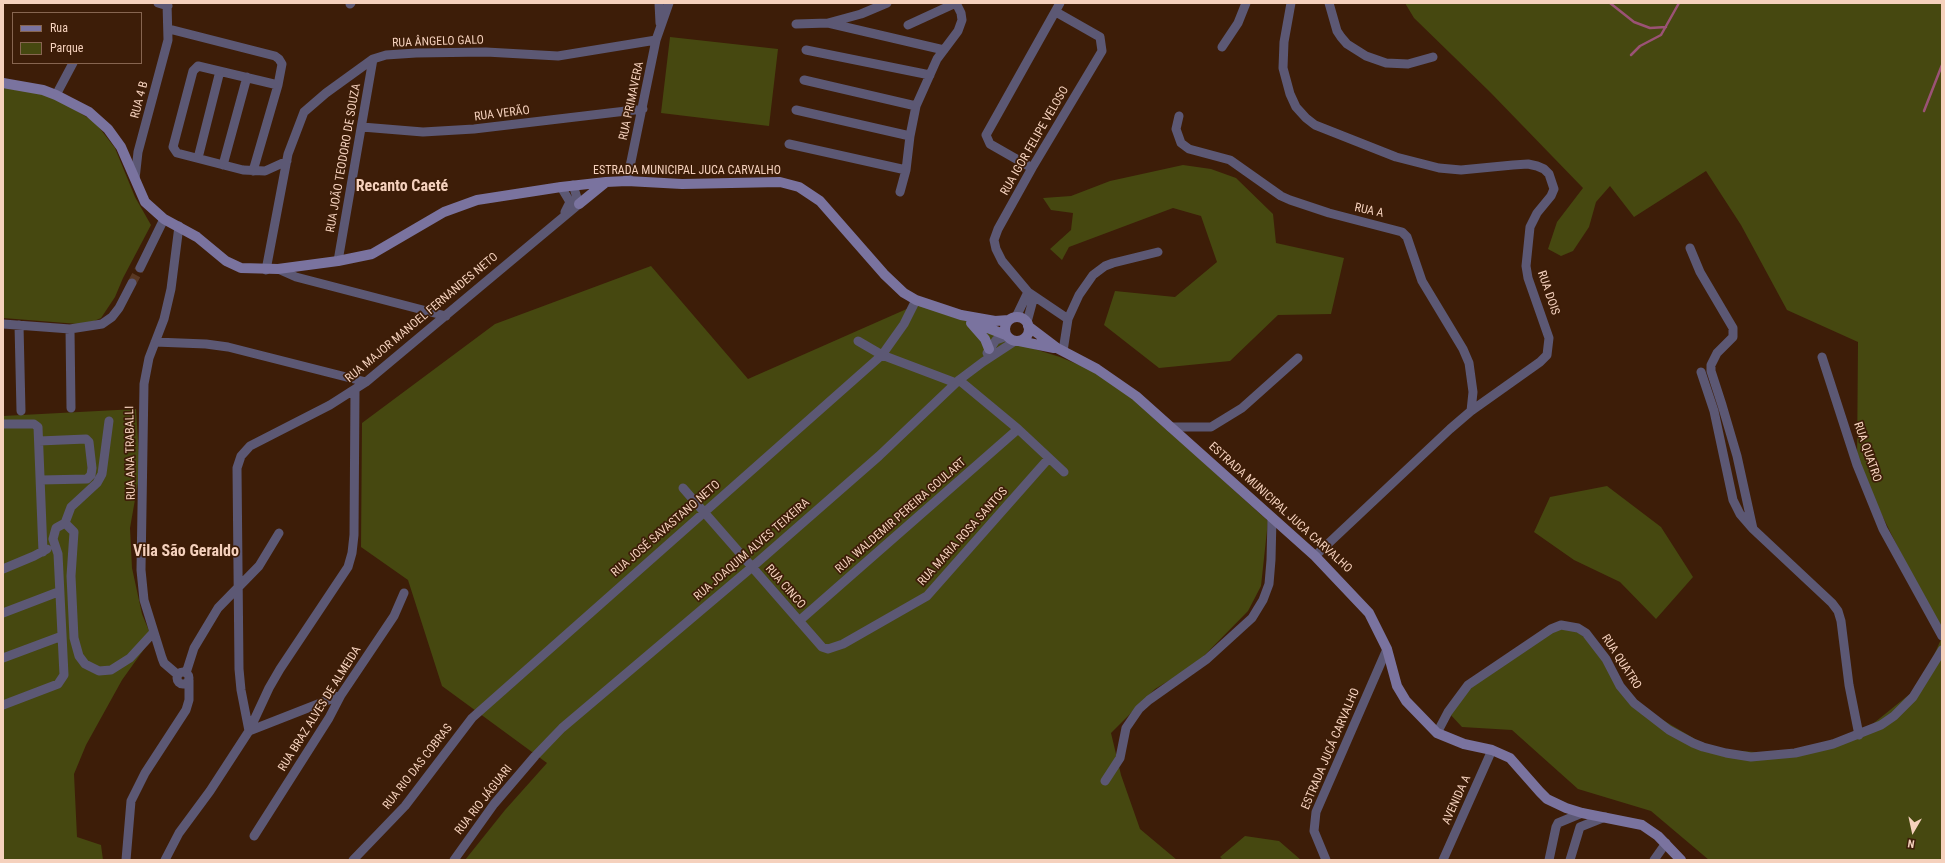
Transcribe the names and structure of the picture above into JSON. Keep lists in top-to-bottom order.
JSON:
{
  "streets": {
    "street": [
      "RUA ÂNGELO GALO",
      "RUA 4 B",
      "RUA PRIMAVERA",
      "RUA VERÃO",
      "RUA IGOR FELIPE VELOSO",
      "RUA JOÃO TEODORO DE SOUZA",
      "ESTRADA MUNICIPAL JUCA CARVALHO",
      "RUA A",
      "RUA DOIS",
      "RUA MAJOR MANOEL FERNANDES NETO",
      "RUA QUATRO",
      "RUA ANA TRABALLI",
      "RUA WALDEMIR PEREIRA GOULART",
      "RUA JOSÉ SAVASTANO NETO",
      "RUA MARIA ROSA SANTOS",
      "RUA JOAQUIM ALVES TEIXEIRA",
      "RUA CINCO",
      "RUA BRAZ ALVES DE ALMEIDA",
      "ESTRADA JUCÁ CARVALHO",
      "RUA RIO DAS COBRAS",
      "RUA RIO JÁGUARI",
      "AVENIDA A"
    ]
  },
  "crossings": [
    ["RUA ÂNGELO GALO", "RUA PRIMAVERA"],
    ["RUA ÂNGELO GALO", "RUA JOÃO TEODORO DE SOUZA"],
    ["RUA ÂNGELO GALO", "ESTRADA MUNICIPAL JUCA CARVALHO"],
    ["RUA 4 B", "ESTRADA MUNICIPAL JUCA CARVALHO"],
    ["RUA PRIMAVERA", "RUA VERÃO"],
    ["RUA PRIMAVERA", "ESTRADA MUNICIPAL JUCA CARVALHO"],
    ["RUA VERÃO", "RUA JOÃO TEODORO DE SOUZA"],
    ["RUA JOÃO TEODORO DE SOUZA", "ESTRADA MUNICIPAL JUCA CARVALHO"],
    ["ESTRADA MUNICIPAL JUCA CARVALHO", "RUA DOIS"],
    ["ESTRADA MUNICIPAL JUCA CARVALHO", "RUA MAJOR MANOEL FERNANDES NETO"],
    ["ESTRADA MUNICIPAL JUCA CARVALHO", "RUA QUATRO"],
    ["ESTRADA MUNICIPAL JUCA CARVALHO", "RUA ANA TRABALLI"],
    ["ESTRADA MUNICIPAL JUCA CARVALHO", "RUA JOSÉ SAVASTANO NETO"],
    ["ESTRADA MUNICIPAL JUCA CARVALHO", "ESTRADA JUCÁ CARVALHO"],
    ["ESTRADA MUNICIPAL JUCA CARVALHO", "AVENIDA A"],
    ["RUA A", "RUA DOIS"],
    ["RUA WALDEMIR PEREIRA GOULART", "RUA CINCO"],
    ["RUA JOSÉ SAVASTANO NETO", "RUA CINCO"],
    ["RUA JOSÉ SAVASTANO NETO", "RUA RIO DAS COBRAS"],
    ["RUA MARIA ROSA SANTOS", "RUA CINCO"],
    ["RUA JOAQUIM ALVES TEIXEIRA", "RUA CINCO"],
    ["RUA JOAQUIM ALVES TEIXEIRA", "RUA RIO JÁGUARI"]
  ],
  "districts": ["Recanto Caeté", "Vila São Geraldo"],
  "legend": ["Rua", "Parque"],
  "north": "bottom"
}
